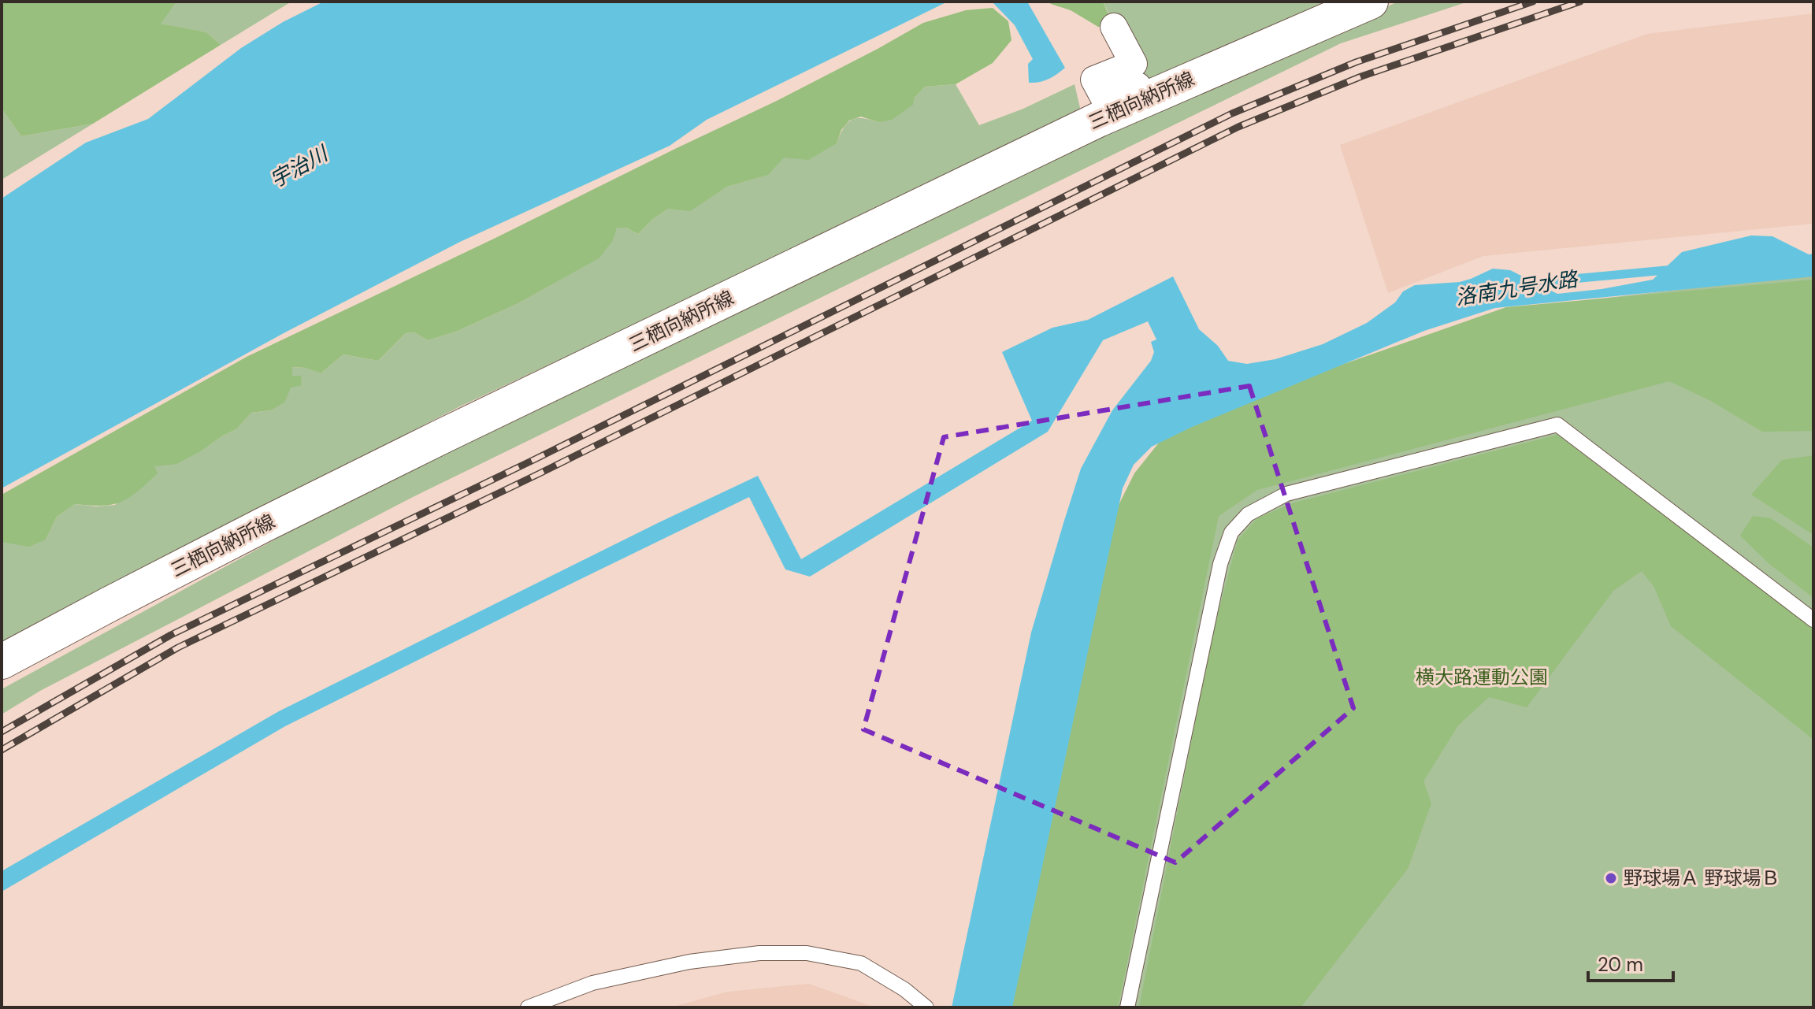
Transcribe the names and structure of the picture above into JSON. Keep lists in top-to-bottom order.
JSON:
{
  "streets": {
    "main road": ["三栖向納所線"]
  },
  "water": ["宇治川", "洛南九号水路"],
  "parks": ["横大路運動公園"],
  "places": ["野球場Ａ 野球場Ｂ"],
  "scale_bar": "20 m"
}
